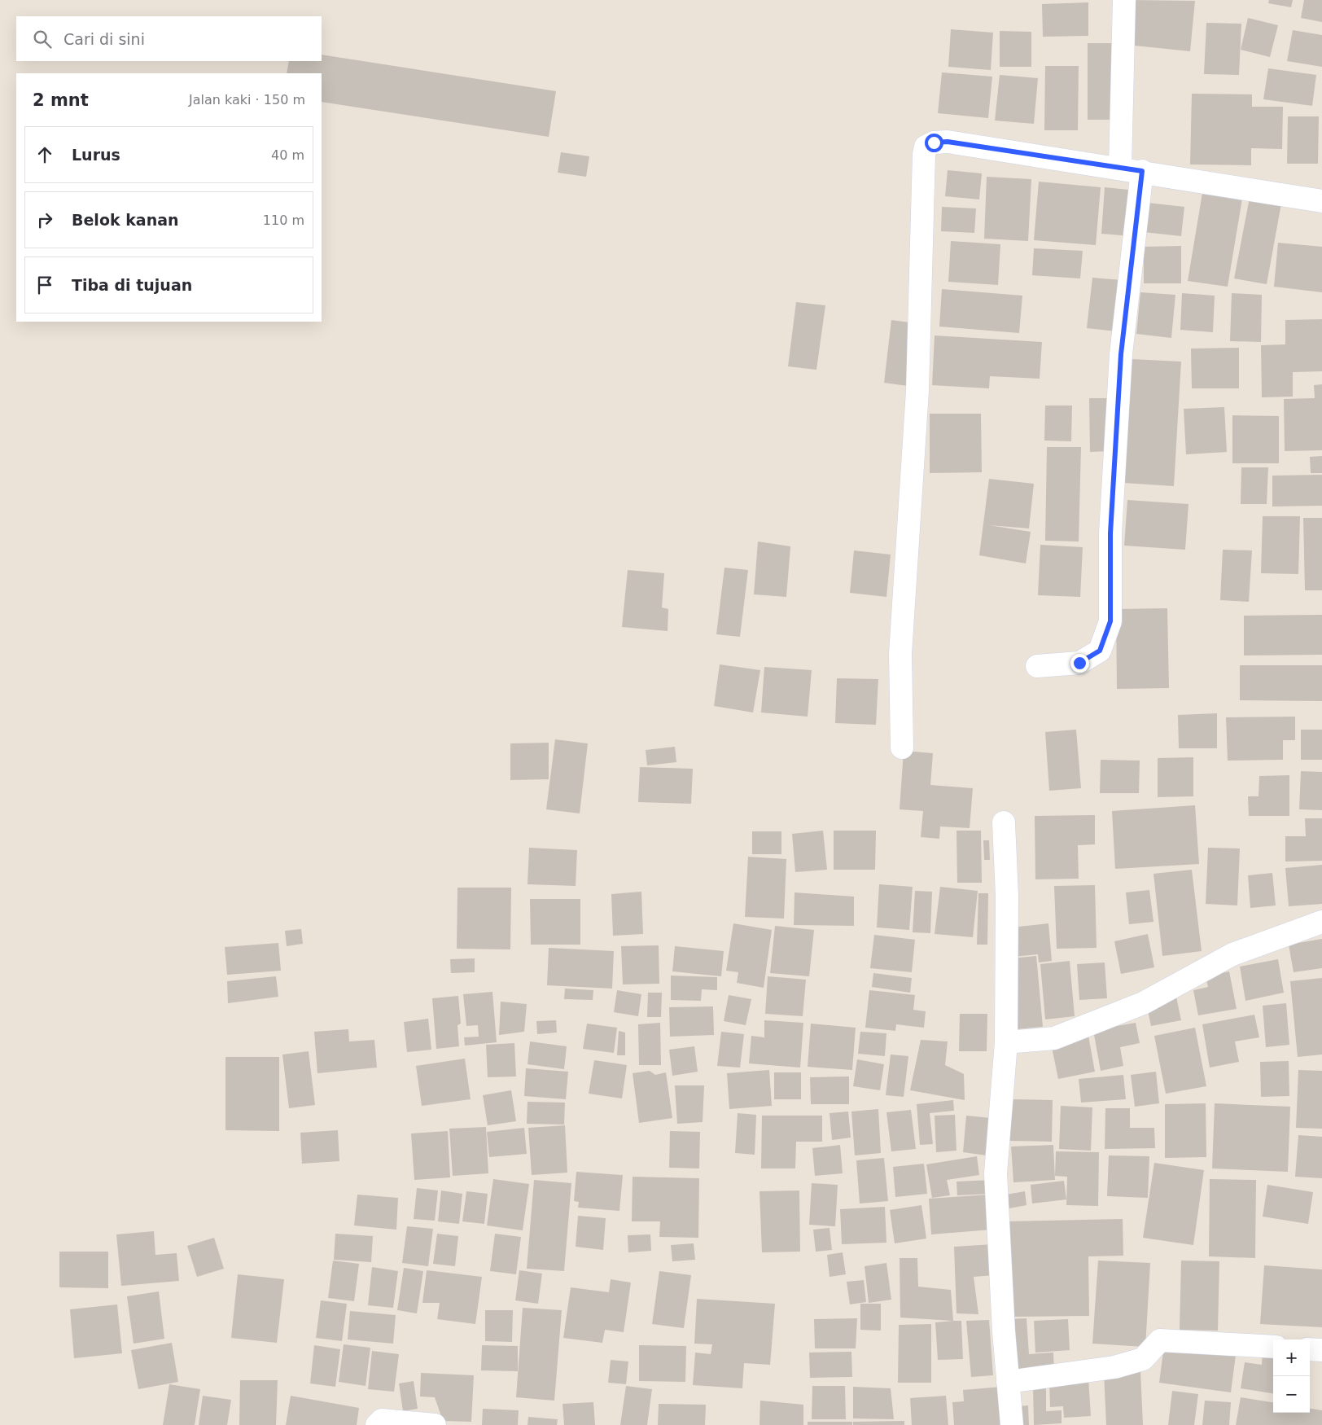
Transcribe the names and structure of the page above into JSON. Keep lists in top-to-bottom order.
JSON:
{
  "page": {
    "search": "Cari di sini",
    "heading": ["2 mnt", "Jalan kaki · 150 m"],
    "list": [
      ["Lurus", "40 m"],
      ["Belok kanan", "110 m"],
      "Tiba di tujuan"
    ],
    "map_buttons": ["+", "−"]
  }
}
